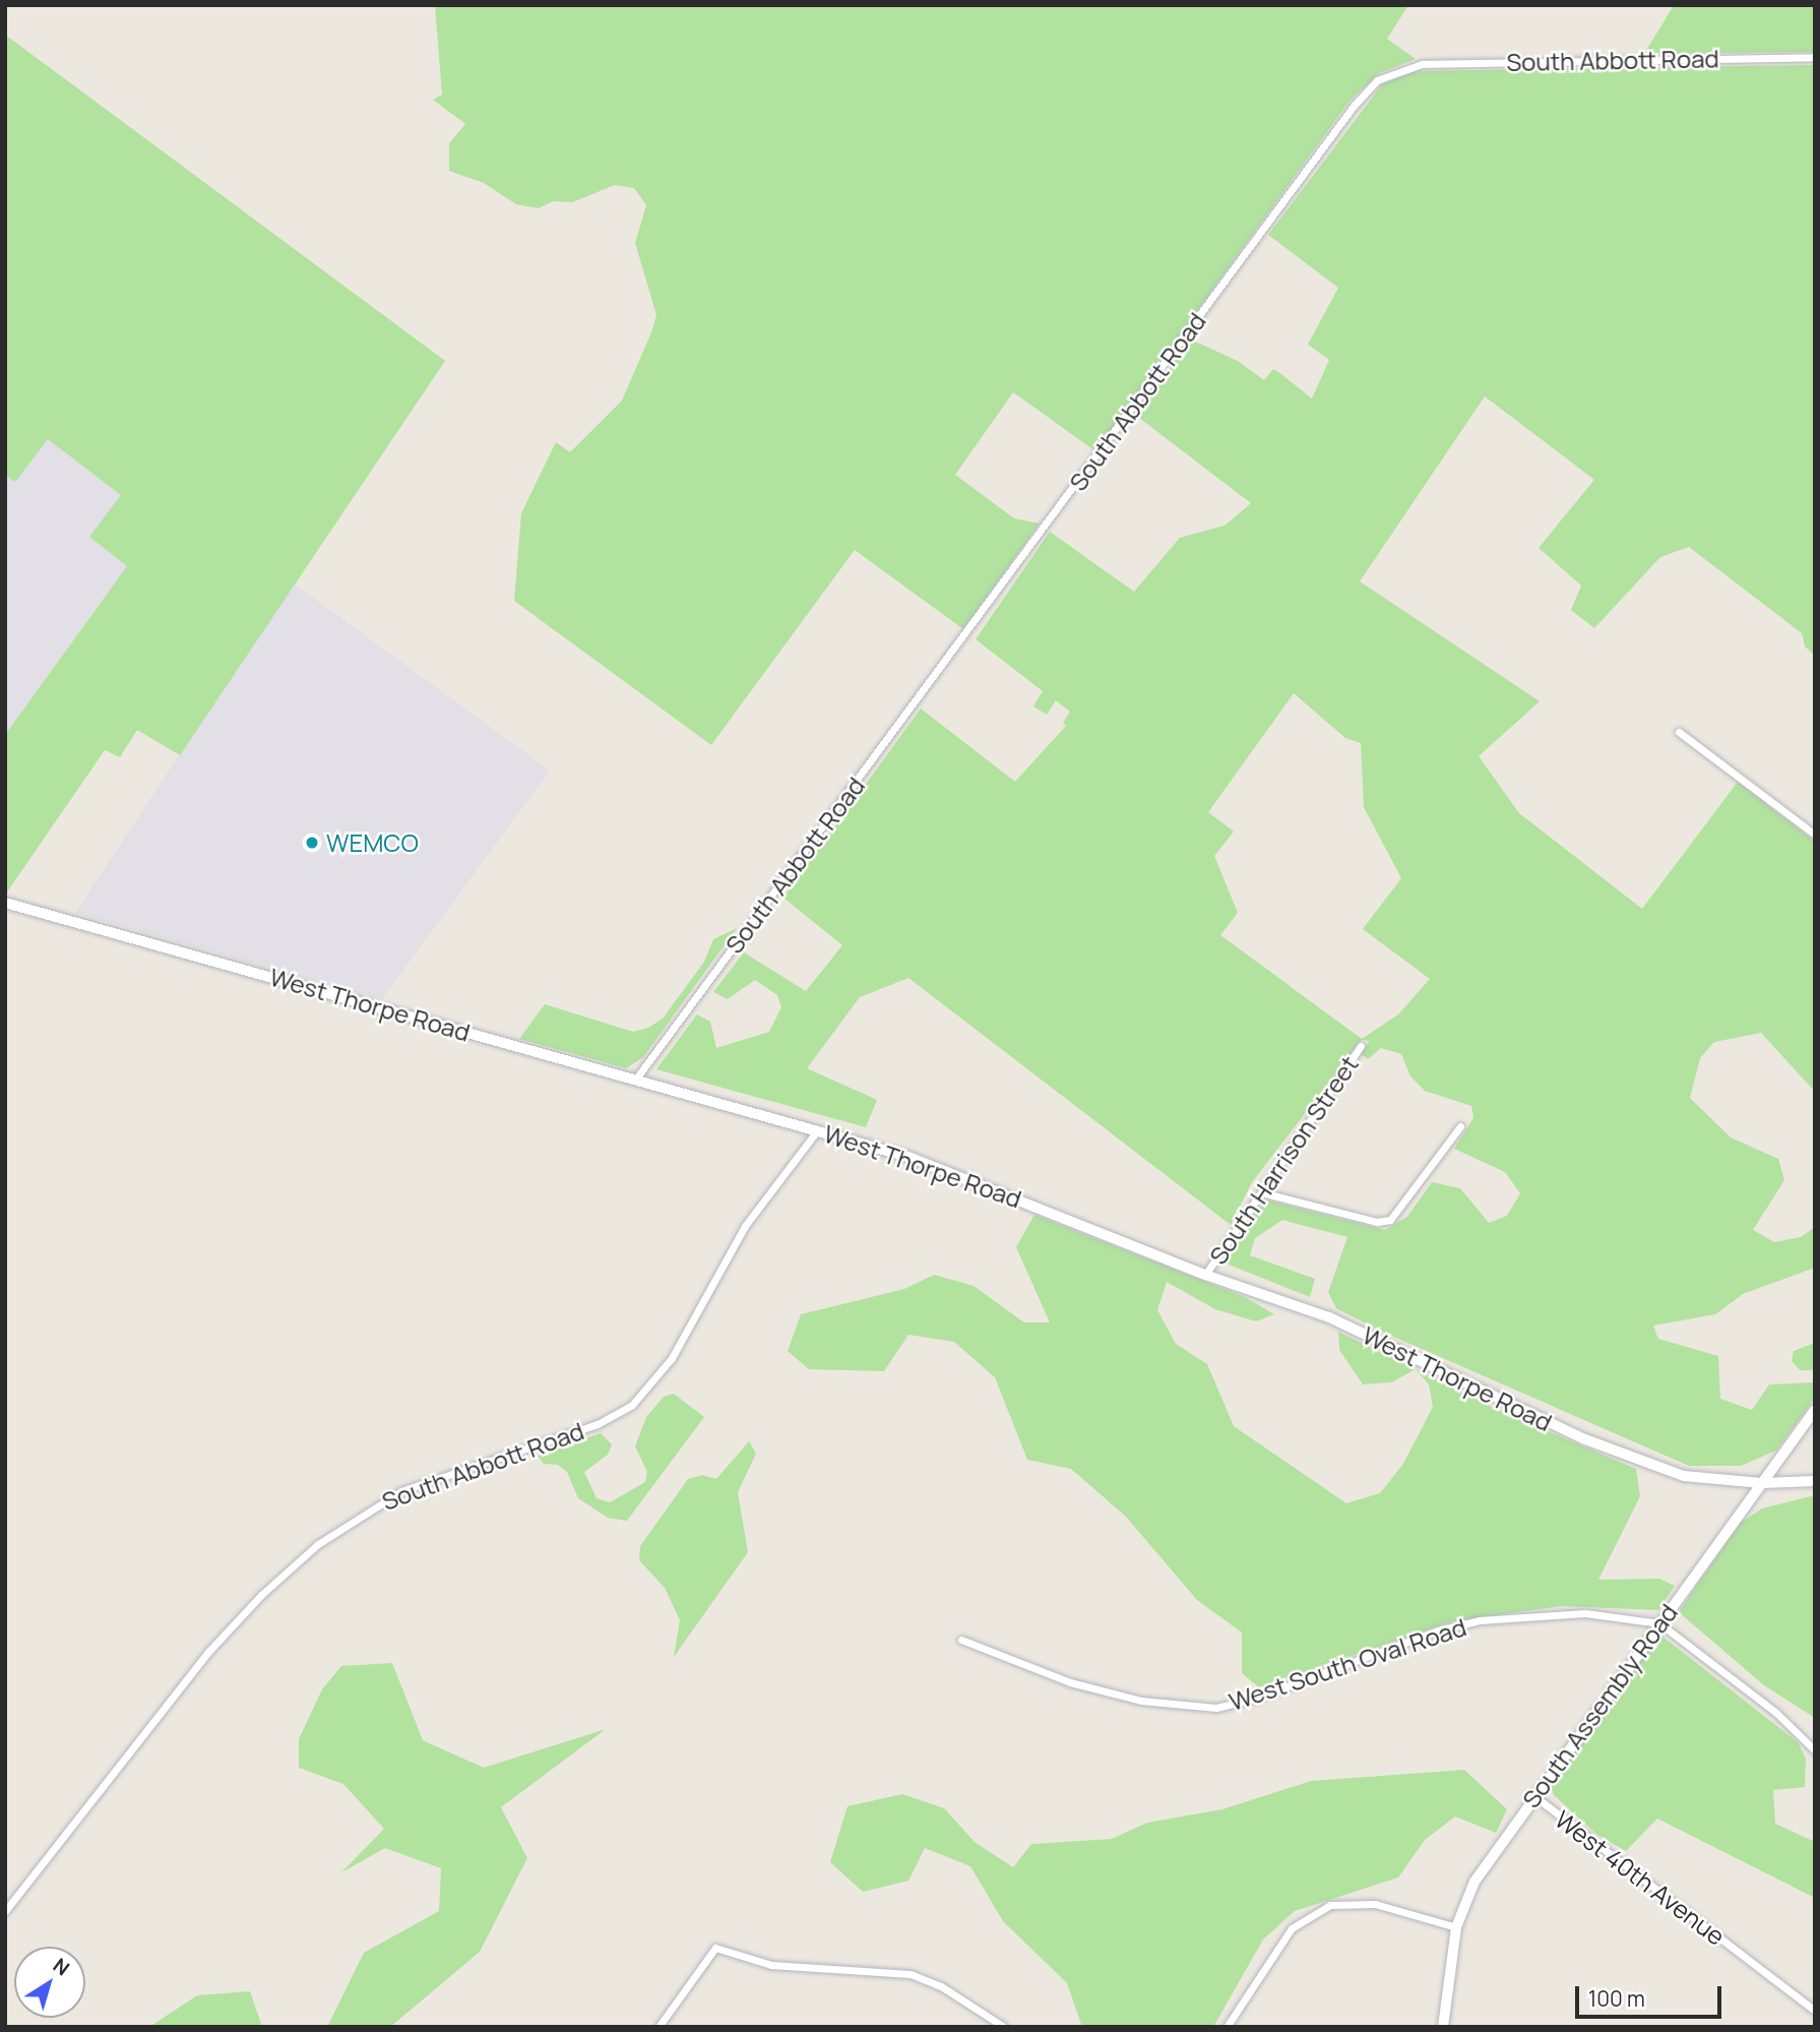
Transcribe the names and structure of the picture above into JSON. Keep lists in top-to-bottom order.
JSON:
{
  "streets": {
    "street": [
      "South Abbott Road",
      "West Thorpe Road",
      "South Harrison Street",
      "West South Oval Road",
      "South Assembly Road",
      "West 40th Avenue"
    ]
  },
  "crossings": [
    ["South Abbott Road", "West Thorpe Road"],
    ["West Thorpe Road", "South Harrison Street"],
    ["West Thorpe Road", "South Assembly Road"],
    ["West South Oval Road", "South Assembly Road"],
    ["South Assembly Road", "West 40th Avenue"]
  ],
  "places": ["WEMCO"],
  "scale_bar": "100 m",
  "north": "top right"
}
